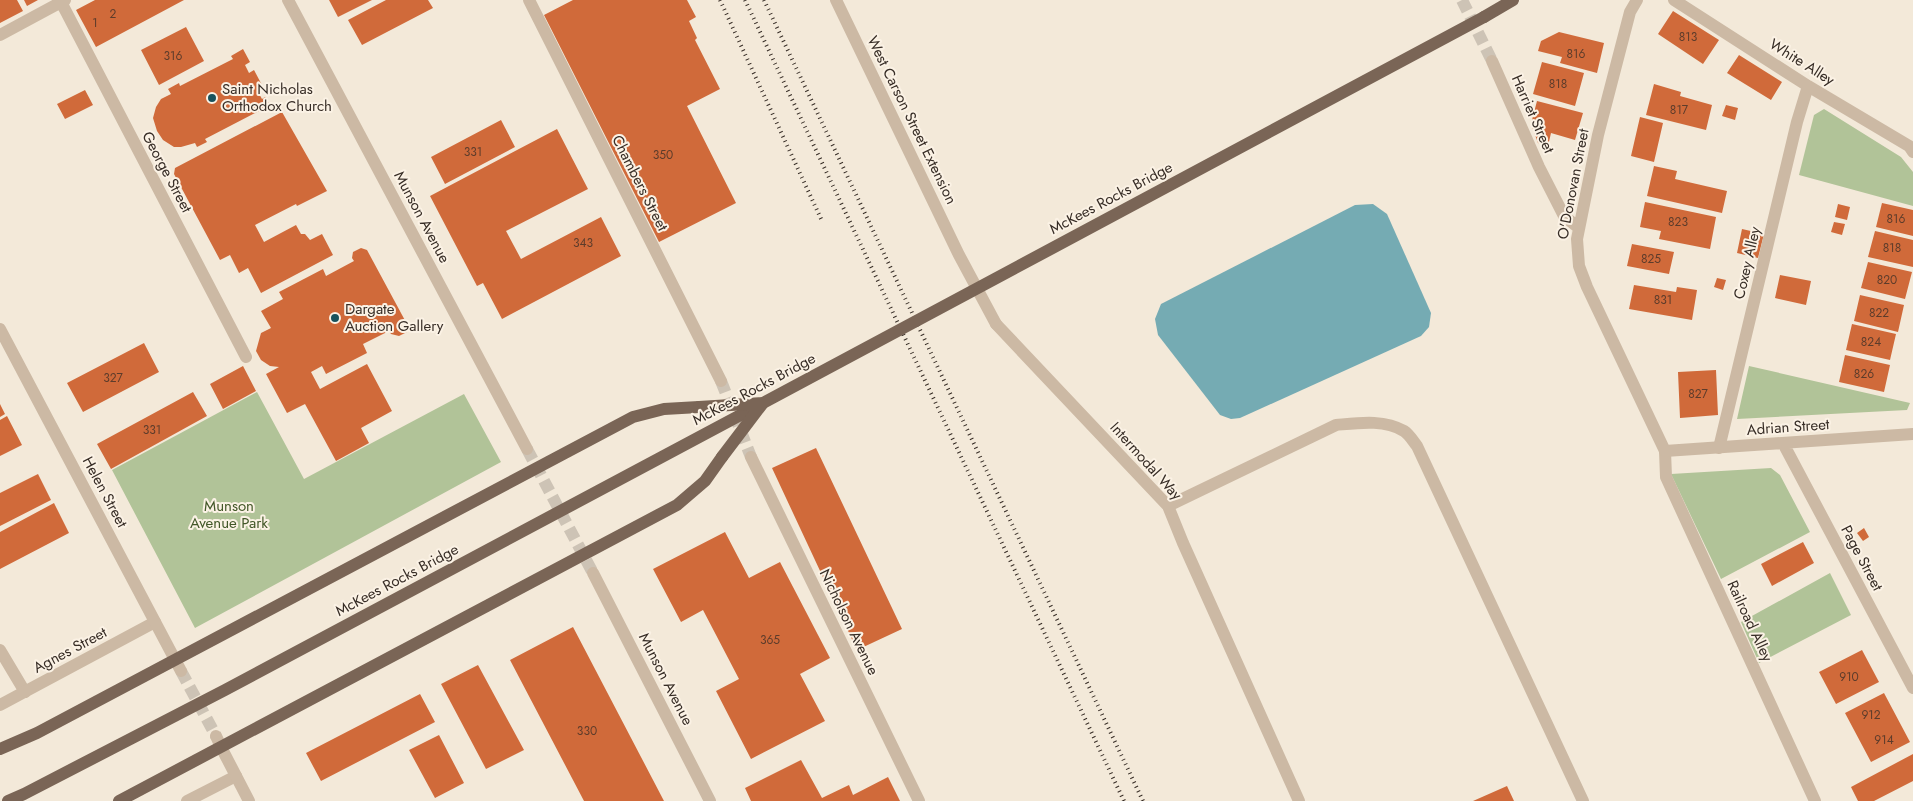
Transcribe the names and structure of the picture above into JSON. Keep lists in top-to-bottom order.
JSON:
{
  "streets": {
    "main road": ["McKees Rocks Bridge"],
    "street": [
      "White Alley",
      "Harriet Street",
      "West Carson Street Extension",
      "George Street",
      "Chambers Street",
      "O'Donovan Street",
      "Munson Avenue",
      "Coxey Alley",
      "Adrian Street",
      "Intermodal Way",
      "Helen Street",
      "Page Street",
      "Railroad Alley",
      "Nicholson Avenue",
      "Agnes Street"
    ]
  },
  "crossings": [
    ["White Alley", "Coxey Alley"],
    ["Harriet Street", "O'Donovan Street"],
    ["West Carson Street Extension", "Intermodal Way"],
    ["O'Donovan Street", "Adrian Street"],
    ["O'Donovan Street", "Railroad Alley"],
    ["Coxey Alley", "Adrian Street"],
    ["Adrian Street", "Page Street"],
    ["Adrian Street", "Railroad Alley"],
    ["Helen Street", "Agnes Street"]
  ],
  "parks": ["Munson Avenue Park"],
  "places": ["Saint Nicholas Orthodox Church", "Dargate Auction Gallery"],
  "house_numbers": [
    "2",
    "1",
    "813",
    "816",
    "316",
    "818",
    "817",
    "331",
    "350",
    "816",
    "823",
    "343",
    "818",
    "825",
    "820",
    "831",
    "822",
    "824",
    "826",
    "327",
    "827",
    "331",
    "365",
    "910",
    "912",
    "330",
    "914"
  ]
}
